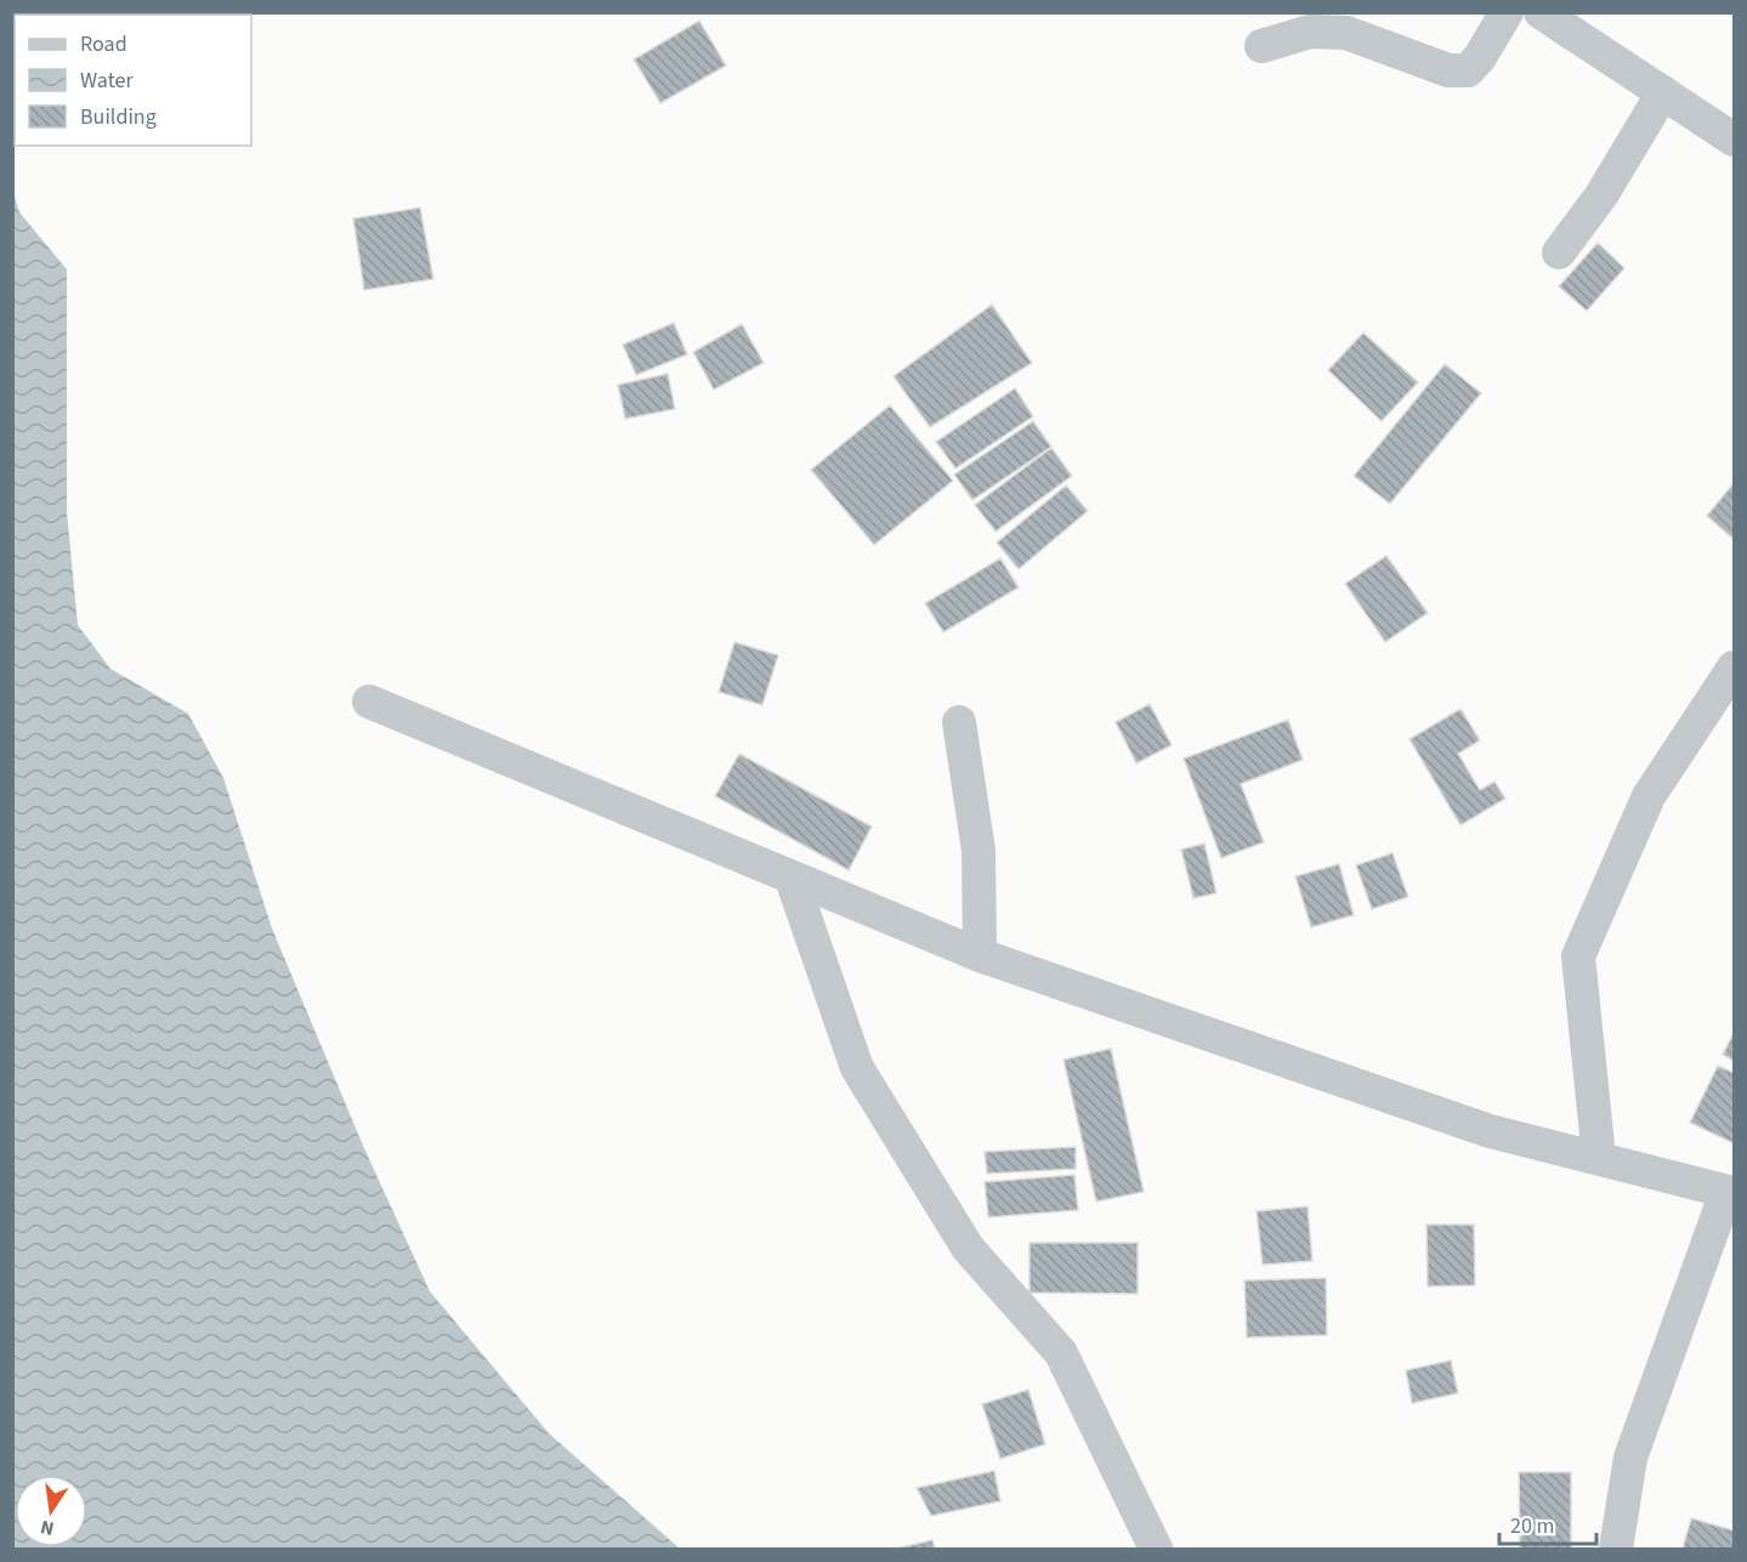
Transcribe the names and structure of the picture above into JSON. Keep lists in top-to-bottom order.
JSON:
{
  "legend": ["Road", "Water", "Building"],
  "scale_bar": "20 m",
  "north": "bottom"
}
